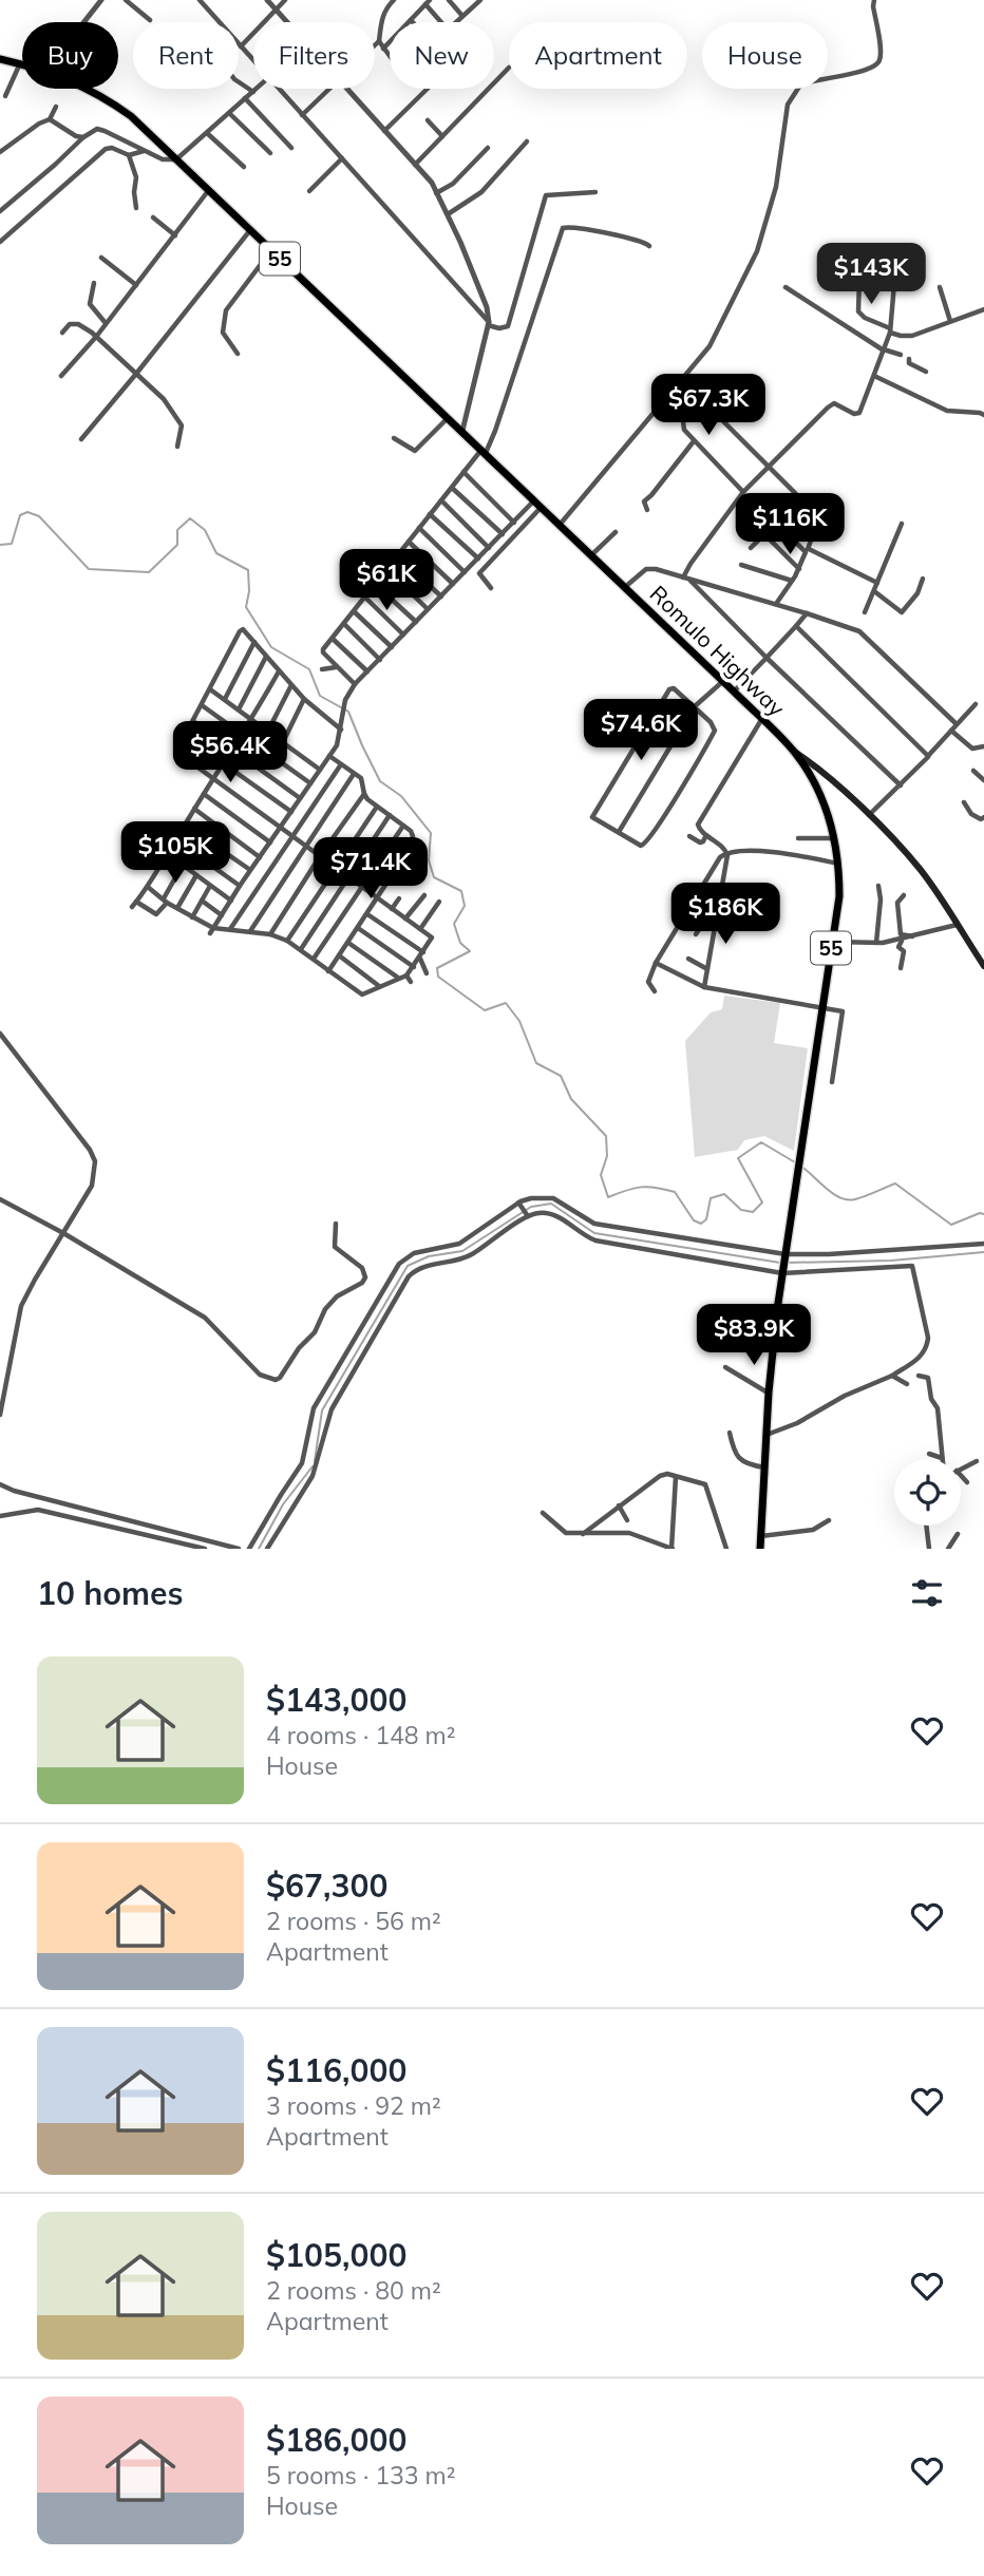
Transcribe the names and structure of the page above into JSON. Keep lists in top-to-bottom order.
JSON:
{
  "streets": {
    "highway": ["55", "Romulo Highway"]
  },
  "page": {
    "chip": [
      "Buy",
      "Rent",
      "Filters",
      "New",
      "Apartment",
      "House"
    ],
    "price": [
      "$143K",
      "$67.3K",
      "$116K",
      "$61K",
      "$74.6K",
      "$56.4K",
      "$105K",
      "$71.4K",
      "$186K",
      "$83.9K"
    ],
    "heading": "10 homes",
    "list": [
      {
        "name": "$143,000",
        "note": "4 rooms · 148 m² · House"
      },
      {
        "name": "$67,300",
        "note": "2 rooms · 56 m² · Apartment"
      },
      {
        "name": "$116,000",
        "note": "3 rooms · 92 m² · Apartment"
      },
      {
        "name": "$105,000",
        "note": "2 rooms · 80 m² · Apartment"
      },
      {
        "name": "$186,000",
        "note": "5 rooms · 133 m² · House"
      }
    ]
  }
}
